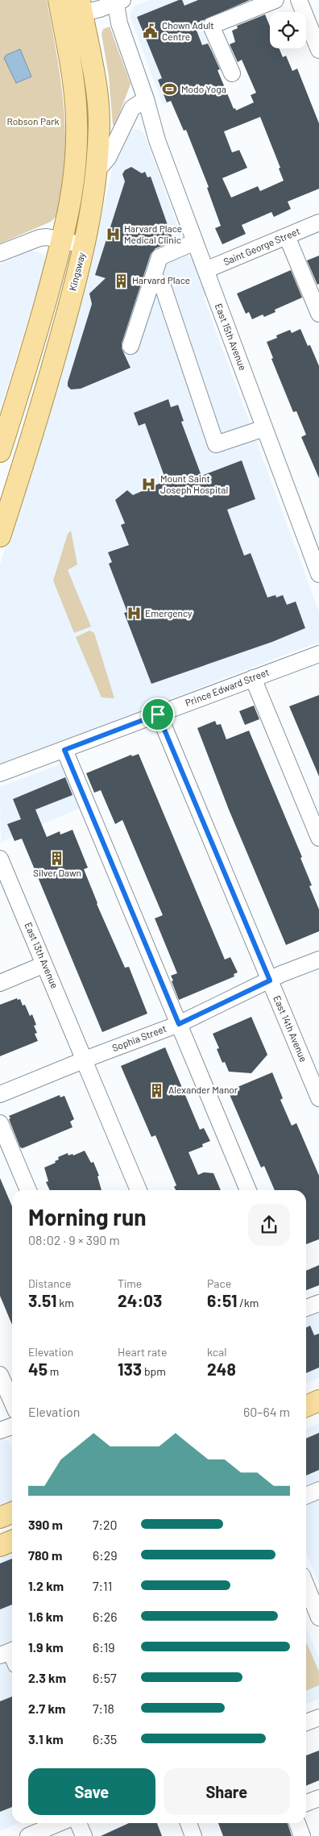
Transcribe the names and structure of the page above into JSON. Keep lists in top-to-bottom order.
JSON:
{
  "streets": {
    "main road": ["Kingsway"],
    "street": [
      "Saint George Street",
      "East 15th Avenue",
      "Prince Edward Street",
      "East 13th Avenue",
      "East 14th Avenue",
      "Sophia Street"
    ]
  },
  "crossings": [
    ["Saint George Street", "East 15th Avenue"],
    ["Prince Edward Street", "East 14th Avenue"],
    ["East 13th Avenue", "Sophia Street"],
    ["East 14th Avenue", "Sophia Street"]
  ],
  "parks": ["Robson Park"],
  "places": {
    "public building": ["Chown Adult Centre"],
    "sports": ["Modo Yoga"],
    "hospital": ["Harvard Place Medical Clinic", "Mount Saint Joseph Hospital", "Emergency"],
    "building": ["Harvard Place", "Silver Dawn", "Alexander Manor"]
  },
  "page": {
    "heading": ["Morning run", "08:02 · 9 × 390 m"],
    "stats": [
      ["Distance", "3.51 km"],
      ["Time", "24:03"],
      ["Pace", "6:51 /km"],
      ["Elevation", "45 m"],
      ["Heart rate", "133 bpm"],
      ["kcal", "248"]
    ],
    "chart": ["Elevation", "60–64 m"],
    "list": [
      {
        "name": "390 m",
        "note": "7:20"
      },
      {
        "name": "780 m",
        "note": "6:29"
      },
      {
        "name": "1.2 km",
        "note": "7:11"
      },
      {
        "name": "1.6 km",
        "note": "6:26"
      },
      {
        "name": "1.9 km",
        "note": "6:19"
      },
      {
        "name": "2.3 km",
        "note": "6:57"
      },
      {
        "name": "2.7 km",
        "note": "7:18"
      },
      {
        "name": "3.1 km",
        "note": "6:35"
      }
    ],
    "buttons": ["Save", "Share"]
  }
}
